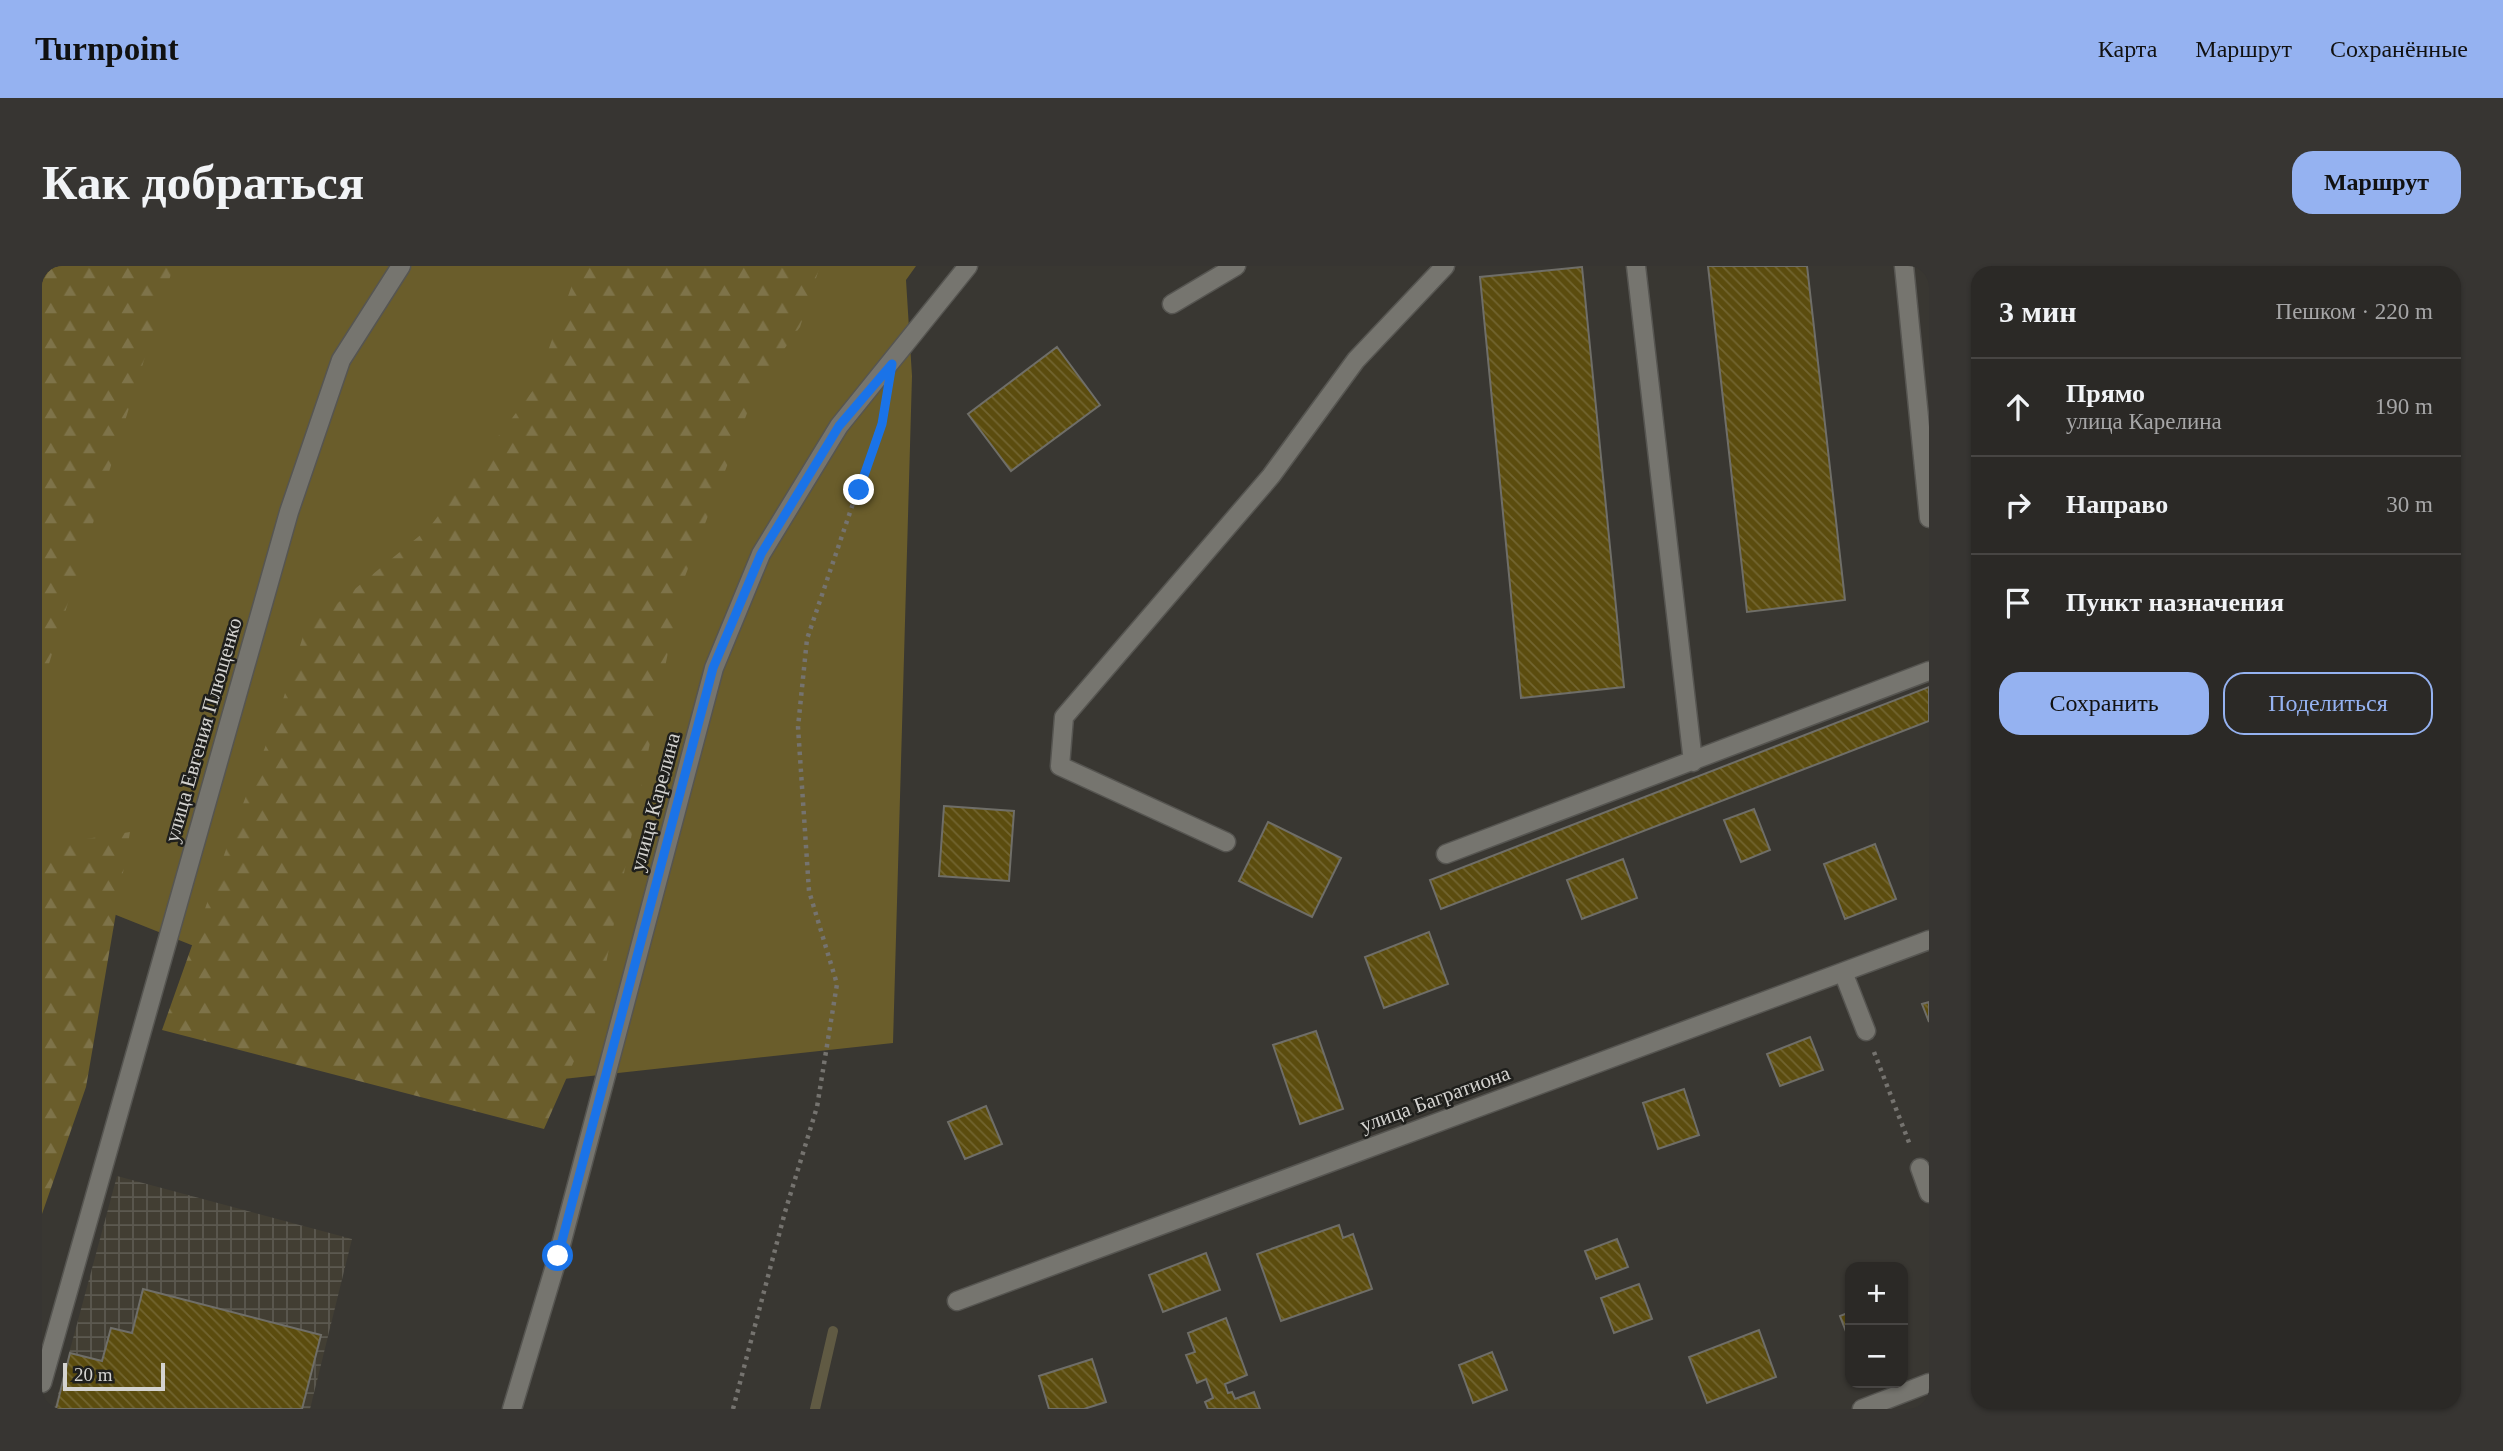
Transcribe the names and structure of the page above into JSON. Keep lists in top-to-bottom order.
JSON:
{
  "streets": {
    "street": ["улица Евгения Плющенко", "улица Карелина", "улица Багратиона"]
  },
  "scale_bar": "20 m",
  "page": {
    "header": "Turnpoint",
    "nav": ["Карта", "Маршрут", "Сохранённые"],
    "buttons": [
      "Маршрут",
      ["Сохранить", "Поделиться"]
    ],
    "title": "Как добраться",
    "heading": ["3 мин", "Пешком · 220 m"],
    "list": [
      ["Прямо", "улица Карелина", "190 m"],
      ["Направо", "30 m"],
      "Пункт назначения"
    ],
    "map_buttons": ["+", "−"],
    "scale": "20 m"
  }
}
